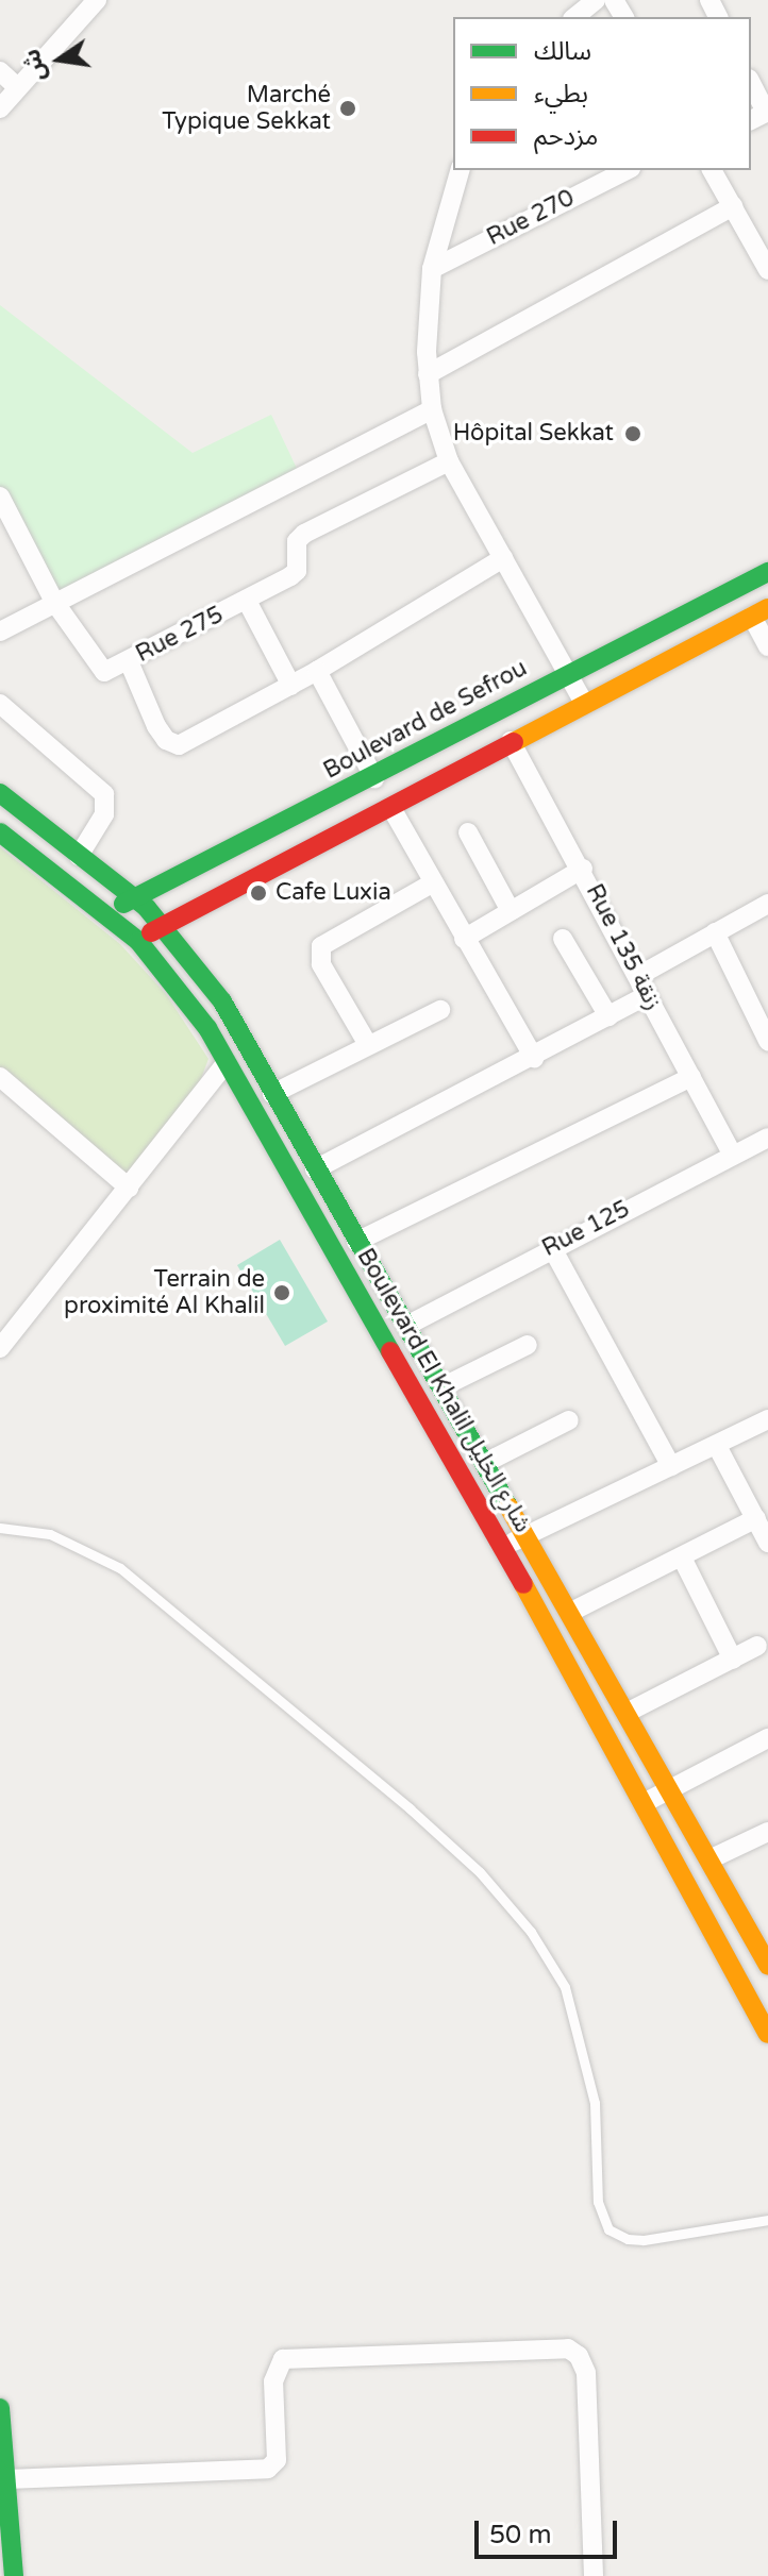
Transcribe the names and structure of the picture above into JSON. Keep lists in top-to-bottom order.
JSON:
{
  "streets": {
    "street": [
      "Rue 270",
      "Rue 275",
      "Boulevard de Sefrou",
      "Rue 135 زنقة",
      "Rue 125",
      "Boulevard El Khalil شارع الخليل"
    ]
  },
  "crossings": [
    ["Boulevard de Sefrou", "Boulevard El Khalil شارع الخليل"],
    ["Rue 135 زنقة", "Rue 125"],
    ["Rue 125", "Boulevard El Khalil شارع الخليل"]
  ],
  "places": [
    "Marché Typique Sekkat",
    "Hôpital Sekkat",
    "Cafe Luxia",
    "Terrain de proximité Al Khalil"
  ],
  "legend": ["سالك", "بطيء", "مزدحم"],
  "scale_bar": "50 m",
  "north": "left"
}
